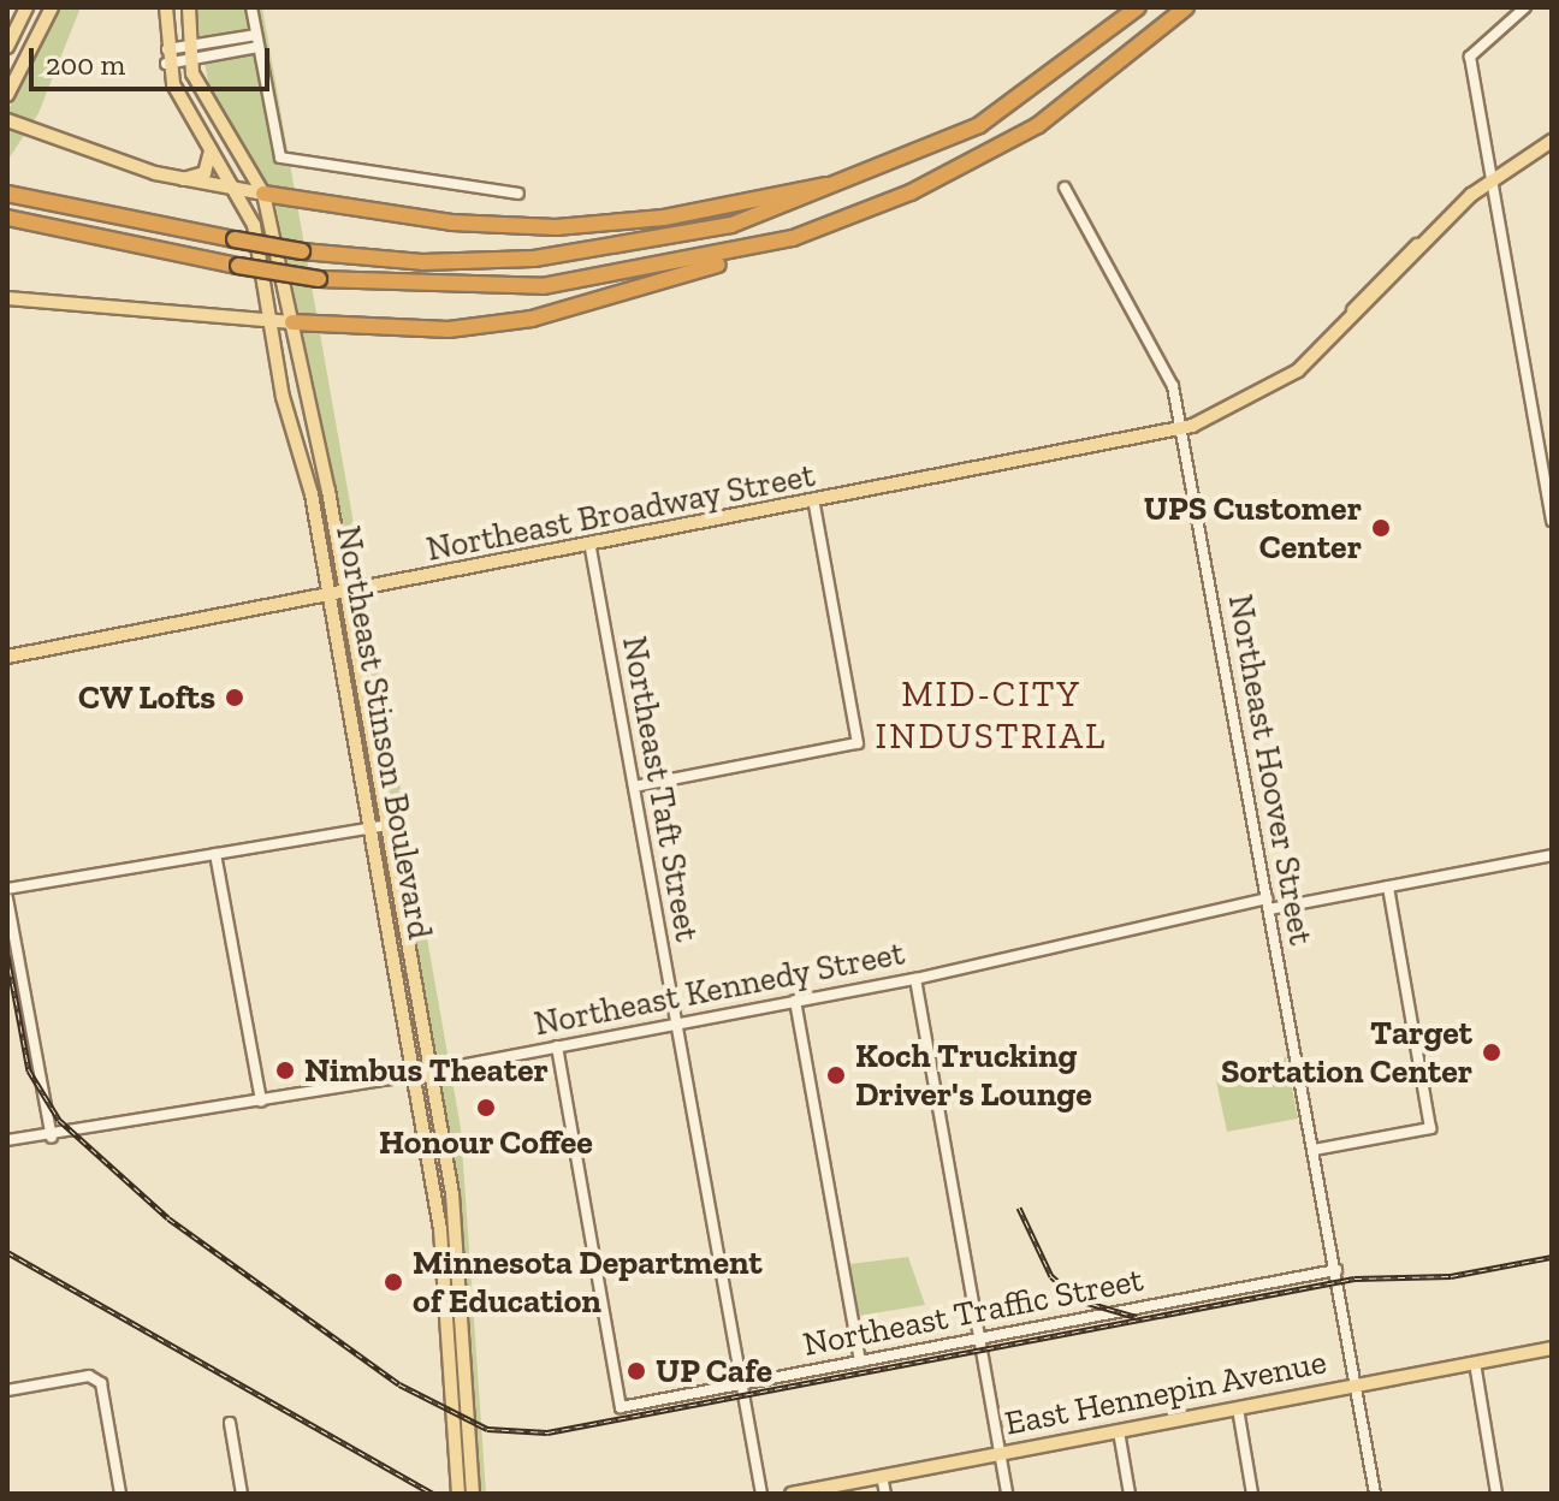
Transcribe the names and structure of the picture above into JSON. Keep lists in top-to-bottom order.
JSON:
{
  "streets": {
    "main road": ["Northeast Broadway Street", "Northeast Stinson Boulevard", "East Hennepin Avenue"],
    "street": [
      "Northeast Hoover Street",
      "Northeast Taft Street",
      "Northeast Kennedy Street",
      "Northeast Traffic Street"
    ]
  },
  "crossings": [
    ["Northeast Broadway Street", "Northeast Stinson Boulevard"],
    ["Northeast Broadway Street", "Northeast Hoover Street"],
    ["Northeast Broadway Street", "Northeast Taft Street"],
    ["Northeast Stinson Boulevard", "Northeast Kennedy Street"],
    ["Northeast Hoover Street", "Northeast Kennedy Street"],
    ["Northeast Hoover Street", "Northeast Traffic Street"],
    ["Northeast Hoover Street", "East Hennepin Avenue"],
    ["Northeast Taft Street", "Northeast Kennedy Street"],
    ["Northeast Taft Street", "Northeast Traffic Street"],
    ["Northeast Kennedy Street", "Northeast Traffic Street"]
  ],
  "districts": ["MID-CITY INDUSTRIAL"],
  "places": [
    "UPS Customer Center",
    "CW Lofts",
    "Target Sortation Center",
    "Nimbus Theater",
    "Koch Trucking Driver's Lounge",
    "Honour Coffee",
    "Minnesota Department of Education",
    "UP Cafe"
  ],
  "scale_bar": "200 m"
}
